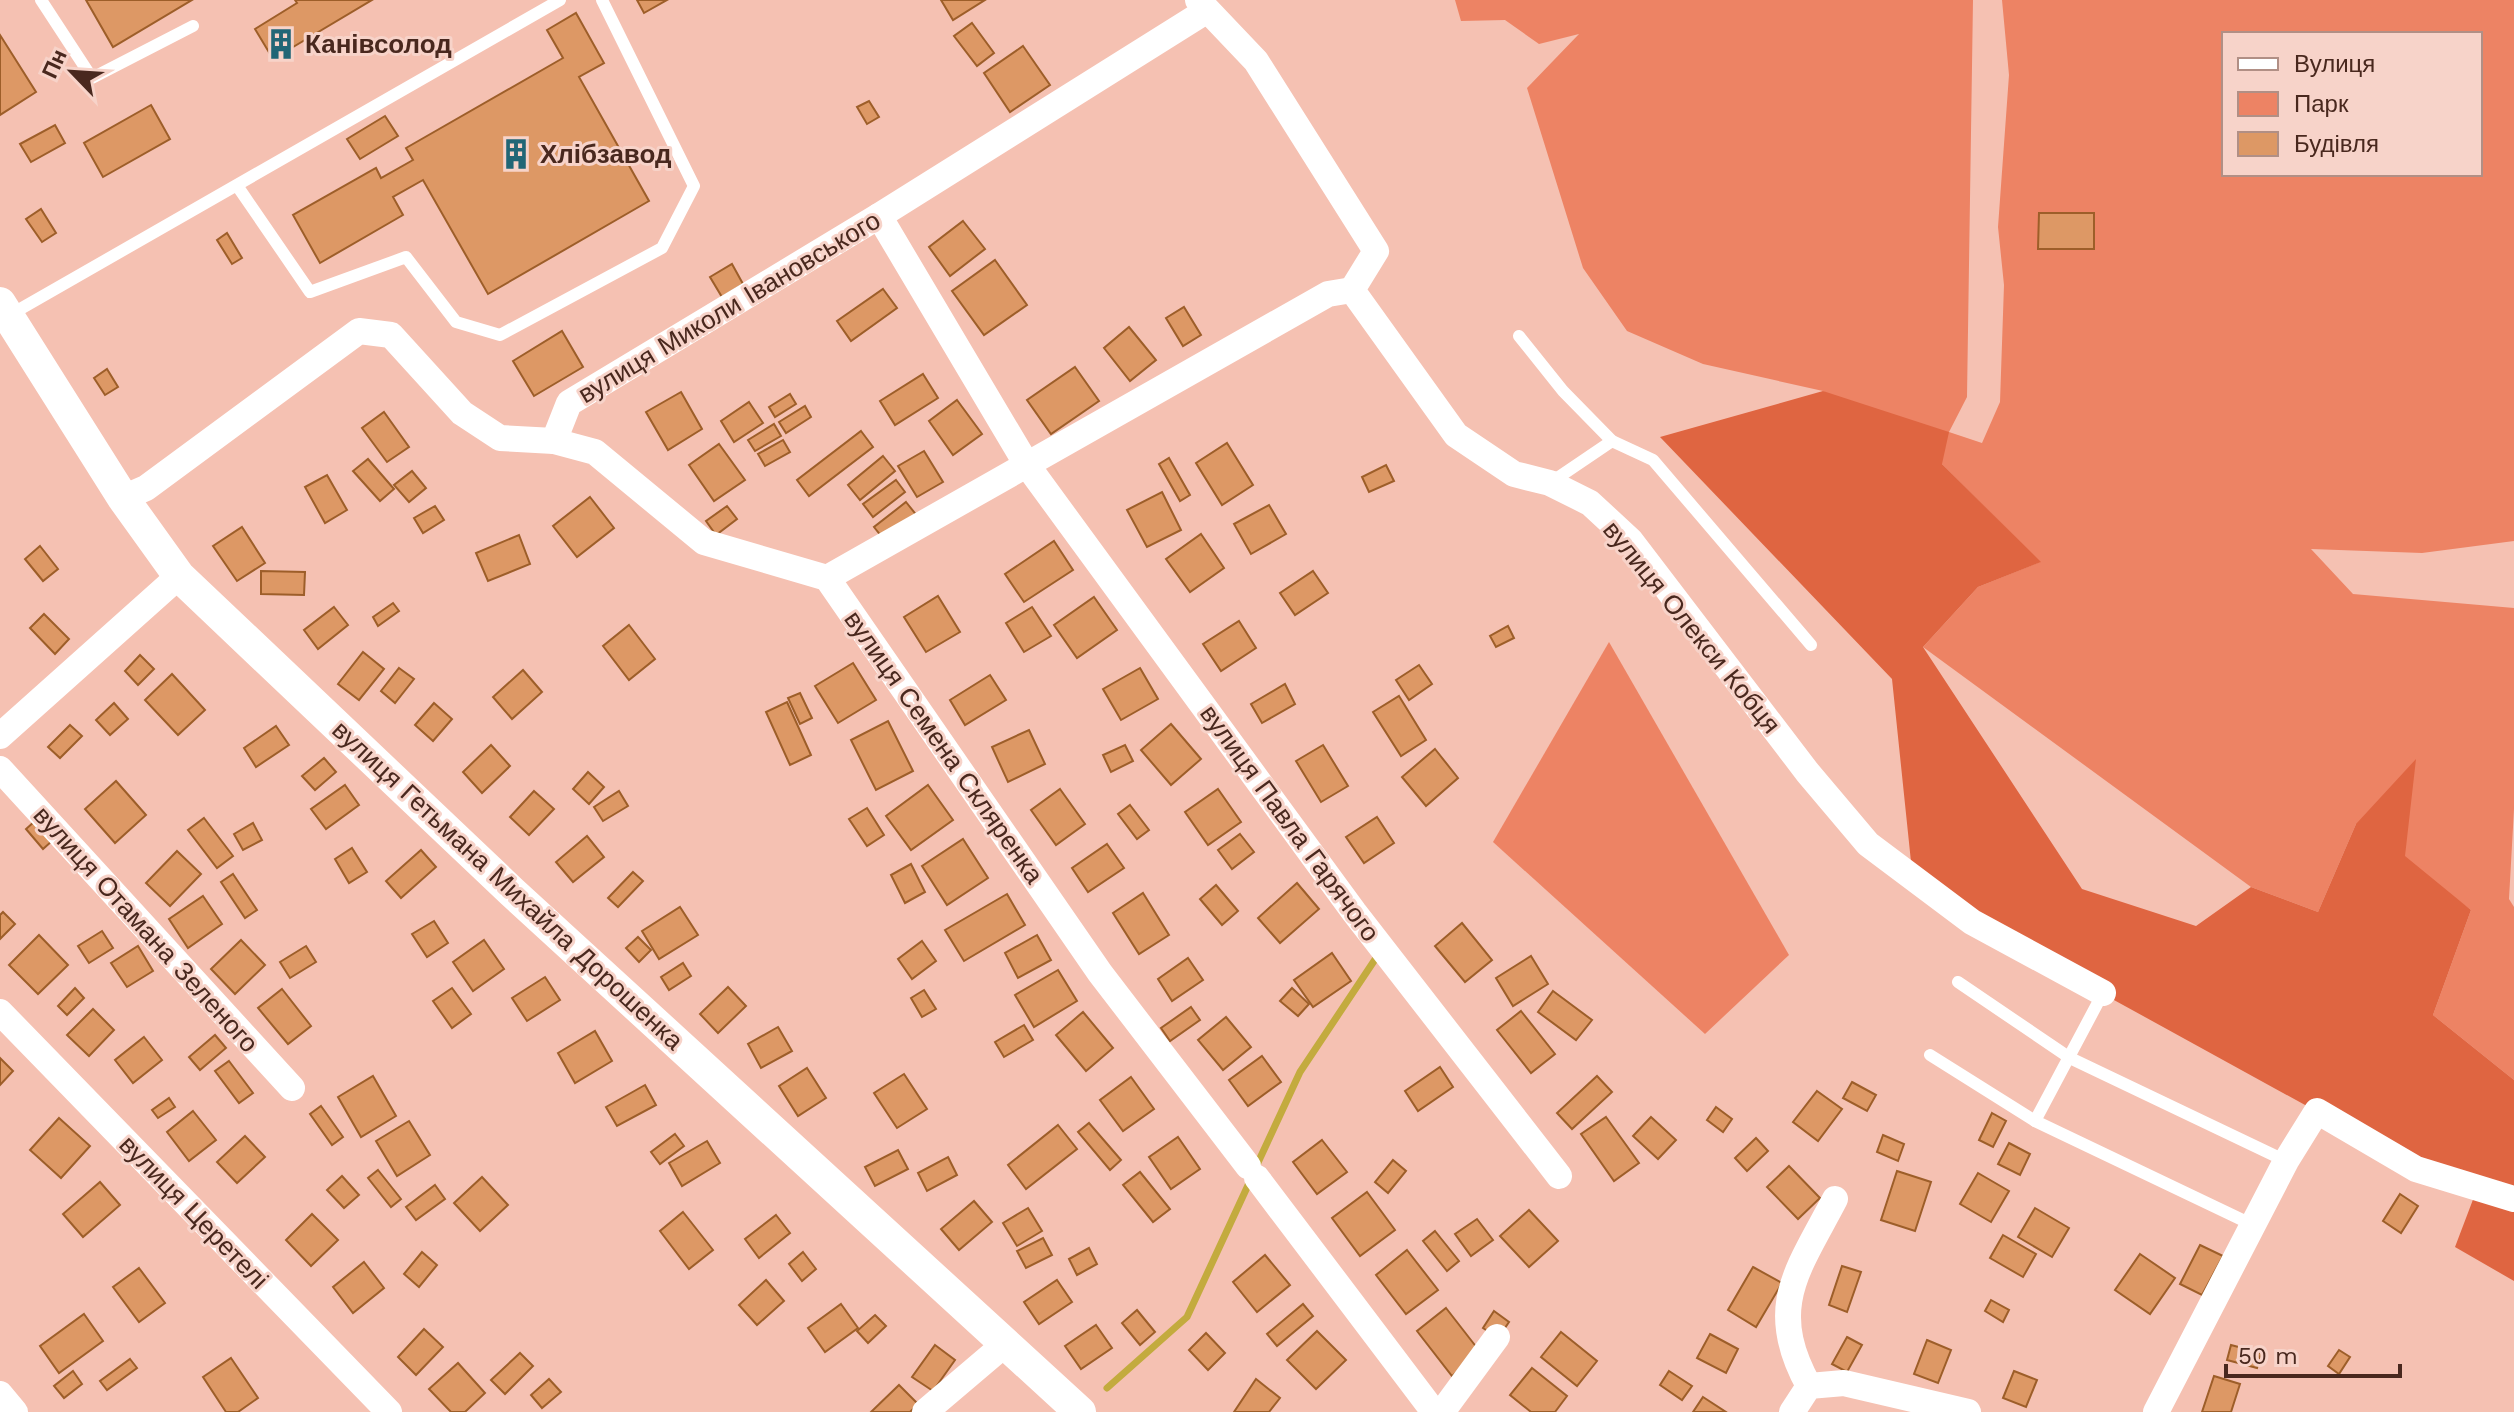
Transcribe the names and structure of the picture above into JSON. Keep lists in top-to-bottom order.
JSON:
{
  "streets": {
    "street": [
      "вулиця Миколи Івановського",
      "вулиця Олекси Кобця",
      "вулиця Семена Скляренка",
      "вулиця Павла Гарячого",
      "вулиця Гетьмана Михайла Дорошенка",
      "вулиця Отамана Зеленого",
      "вулиця Церетелі"
    ]
  },
  "crossings": [
    ["вулиця Миколи Івановського", "вулиця Павла Гарячого"]
  ],
  "places": {
    "building": ["Канівсолод", "Хлібзавод"]
  },
  "legend": ["Вулиця", "Парк", "Будівля"],
  "scale_bar": "50 m",
  "north": "top left"
}
